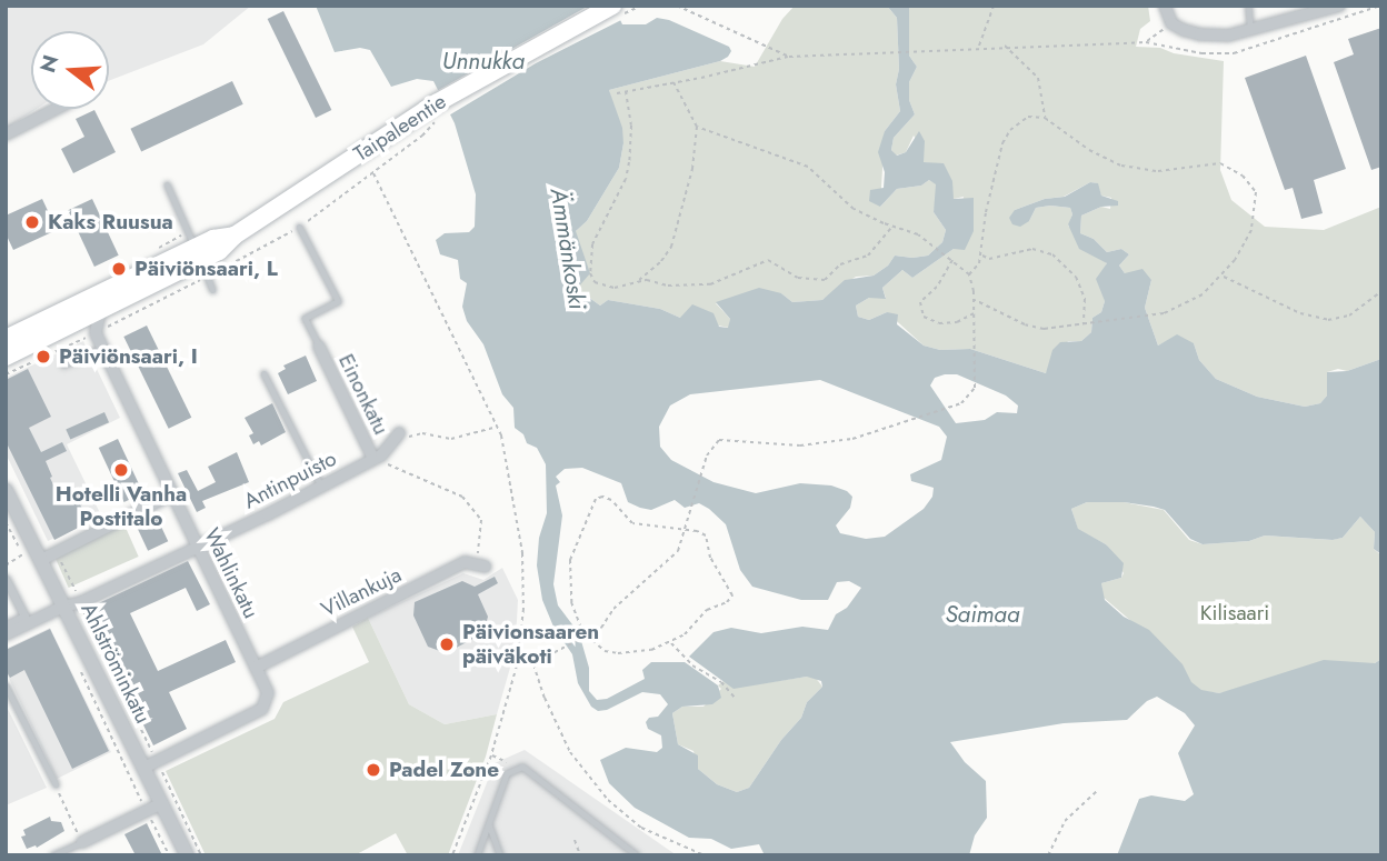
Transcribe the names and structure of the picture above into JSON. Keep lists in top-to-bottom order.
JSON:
{
  "streets": {
    "highway": ["Taipaleentie"],
    "street": [
      "Einonkatu",
      "Antinpuisto",
      "Wahlinkatu",
      "Villankuja",
      "Ahlströminkatu"
    ]
  },
  "crossings": [
    ["Einonkatu", "Antinpuisto"],
    ["Antinpuisto", "Wahlinkatu"],
    ["Antinpuisto", "Ahlströminkatu"],
    ["Wahlinkatu", "Villankuja"],
    ["Wahlinkatu", "Ahlströminkatu"]
  ],
  "water": ["Unnukka", "Ämmänkoski", "Saimaa"],
  "parks": ["Kilisaari"],
  "places": [
    "Kaks Ruusua",
    "Päiviönsaari, L",
    "Päiviönsaari, I",
    "Hotelli Vanha Postitalo",
    "Päivionsaaren päiväkoti",
    "Padel Zone"
  ],
  "north": "left"
}
